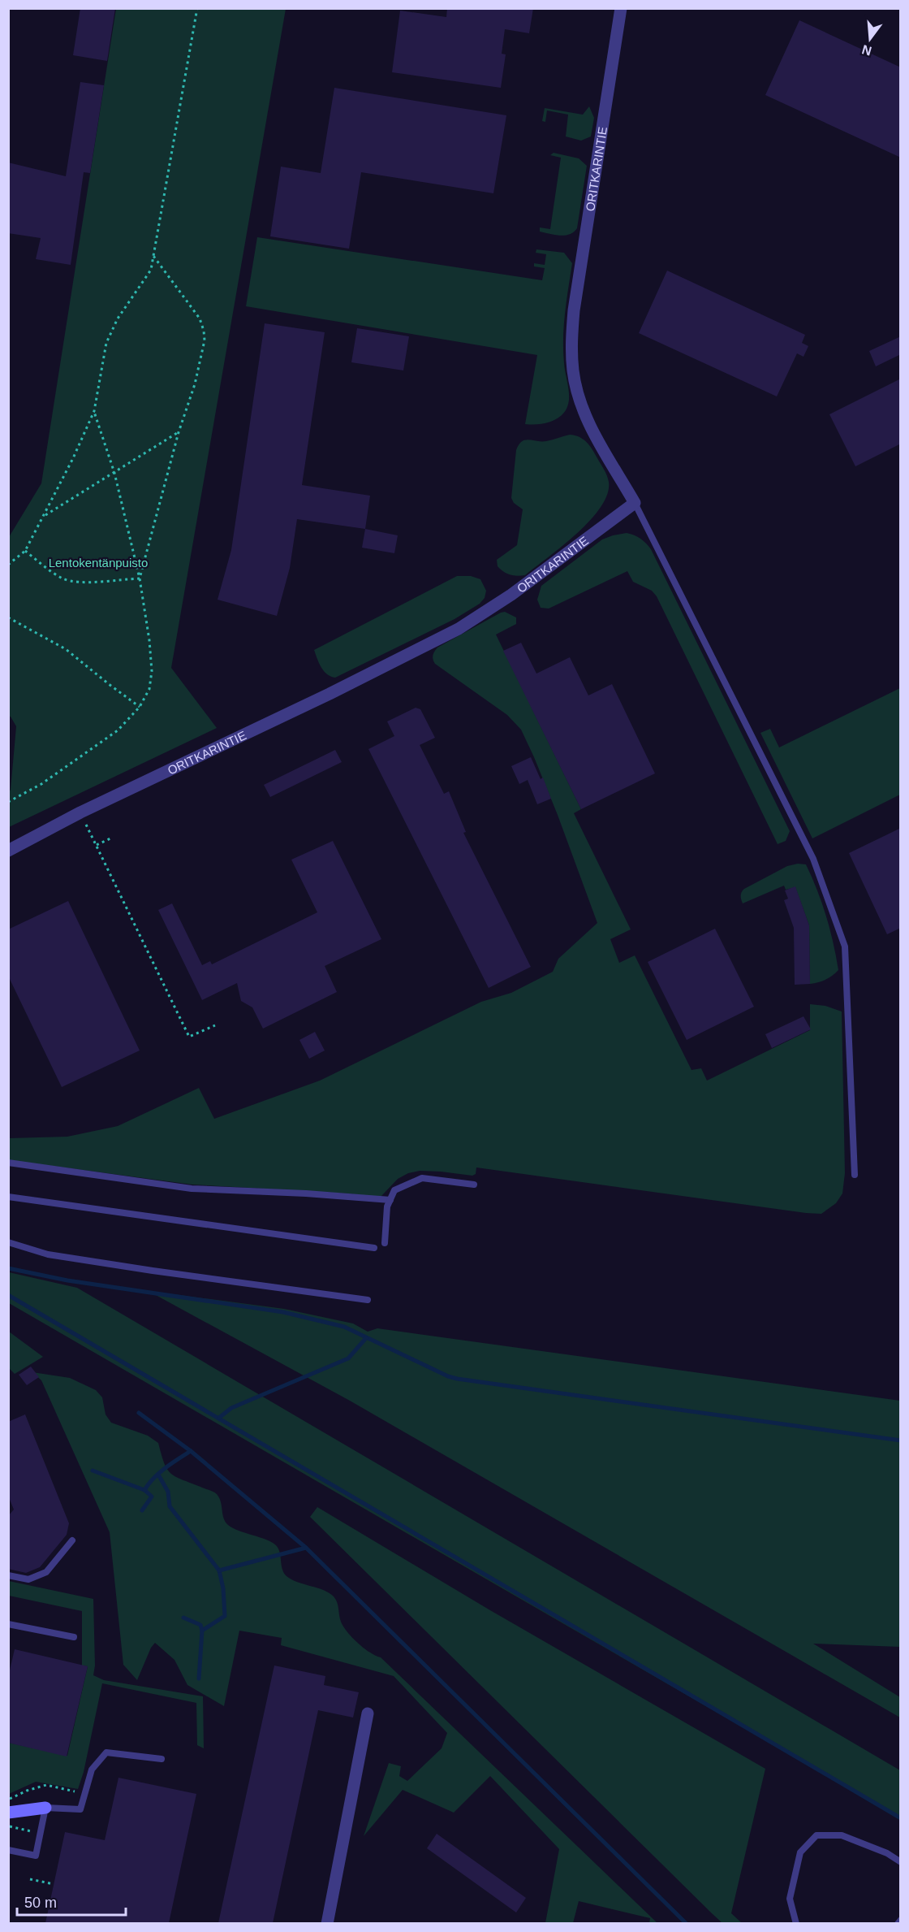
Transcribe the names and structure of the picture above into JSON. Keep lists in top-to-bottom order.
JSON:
{
  "streets": {
    "street": ["ORITKARINTIE"]
  },
  "parks": ["Lentokentänpuisto"],
  "scale_bar": "50 m",
  "north": "bottom"
}
